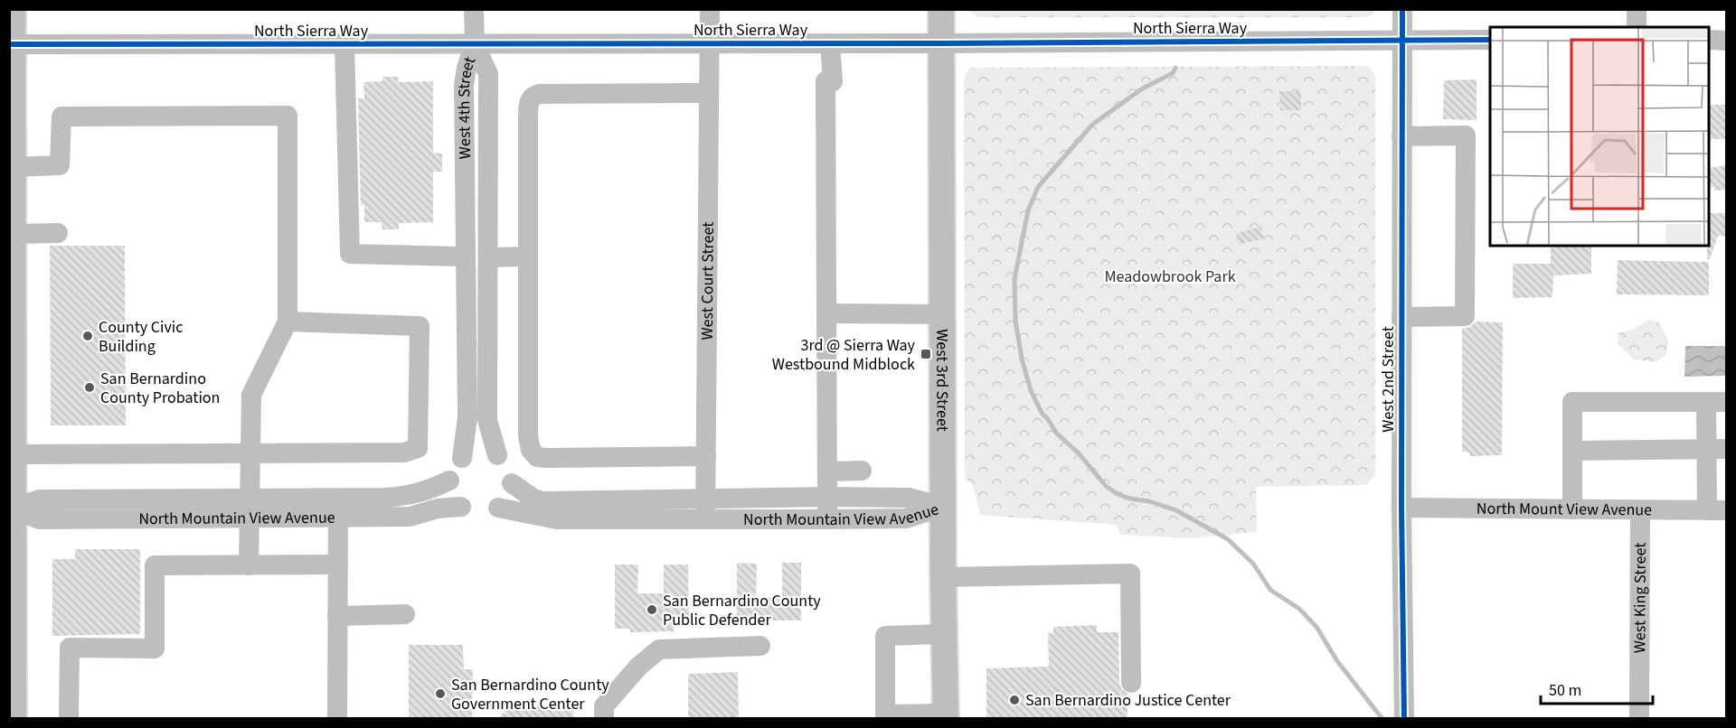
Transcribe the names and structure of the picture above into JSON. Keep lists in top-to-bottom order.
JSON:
{
  "streets": {
    "main road": ["West 3rd Street"],
    "street": [
      "North Sierra Way",
      "West 4th Street",
      "West Court Street",
      "West 2nd Street",
      "North Mount View Avenue",
      "North Mountain View Avenue",
      "West King Street"
    ]
  },
  "crossings": [
    ["North Sierra Way", "West 4th Street"],
    ["North Sierra Way", "West Court Street"],
    ["North Sierra Way", "West 2nd Street"],
    ["North Sierra Way", "West 3rd Street"],
    ["West 4th Street", "North Mountain View Avenue"],
    ["West Court Street", "North Mountain View Avenue"],
    ["West 2nd Street", "North Mount View Avenue"],
    ["West 3rd Street", "North Mountain View Avenue"],
    ["North Mount View Avenue", "West King Street"]
  ],
  "parks": ["Meadowbrook Park"],
  "places": {
    "other": [
      "County Civic Building",
      "San Bernardino County Probation",
      "San Bernardino County Public Defender",
      "San Bernardino County Government Center",
      "San Bernardino Justice Center"
    ],
    "transit": ["3rd @ Sierra Way Westbound Midblock"]
  },
  "scale_bar": "50 m"
}
